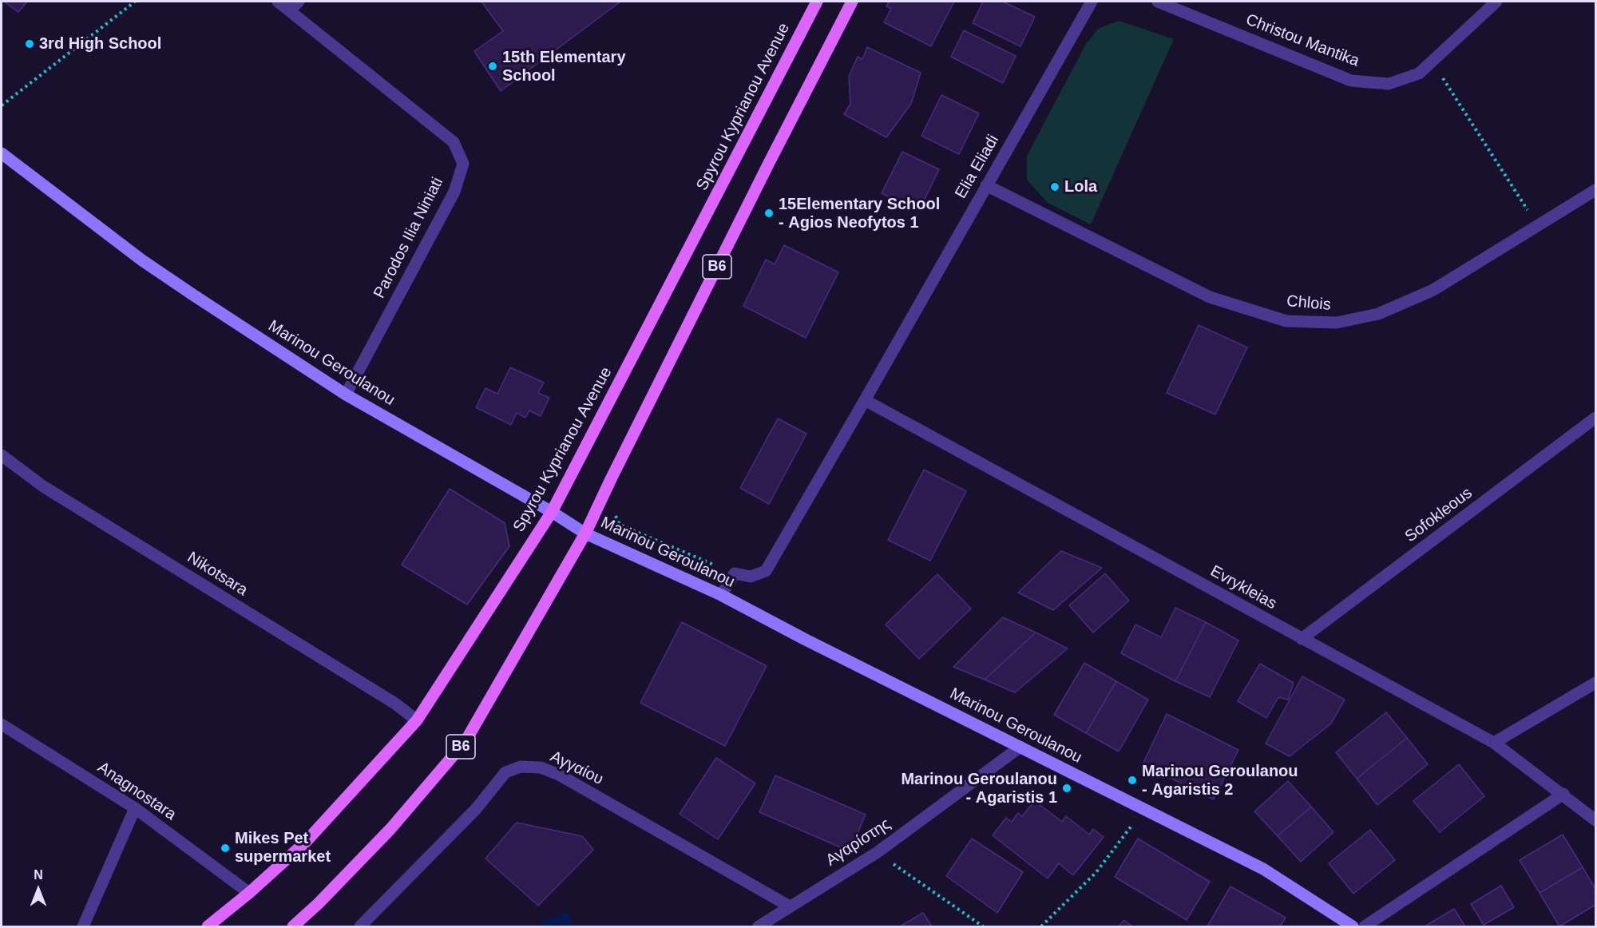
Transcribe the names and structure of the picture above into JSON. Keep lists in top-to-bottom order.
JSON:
{
  "streets": {
    "main road": ["Spyrou Kyprianou Avenue", "B6"],
    "street": [
      "Christou Mantika",
      "Elia Eliadi",
      "Parodos Ilia Niniati",
      "Chlois",
      "Marinou Geroulanou",
      "Sofokleous",
      "Nikotsara",
      "Evrykleias",
      "Αγγαίου",
      "Anagnostara",
      "Αγαρίστης"
    ]
  },
  "crossings": [
    ["Spyrou Kyprianou Avenue", "Marinou Geroulanou"],
    ["Spyrou Kyprianou Avenue", "Nikotsara"],
    ["Spyrou Kyprianou Avenue", "Anagnostara"],
    ["Elia Eliadi", "Chlois"],
    ["Elia Eliadi", "Evrykleias"],
    ["Parodos Ilia Niniati", "Marinou Geroulanou"],
    ["B6", "Marinou Geroulanou"],
    ["Marinou Geroulanou", "Αγαρίστης"],
    ["Sofokleous", "Evrykleias"],
    ["Αγγαίου", "Αγαρίστης"]
  ],
  "places": [
    "3rd High School",
    "15th Elementary School",
    "Lola",
    "15Elementary School - Agios Neofytos 1",
    "Marinou Geroulanou - Agaristis 2",
    "Marinou Geroulanou - Agaristis 1",
    "Mikes Pet supermarket"
  ],
  "north": "top"
}
